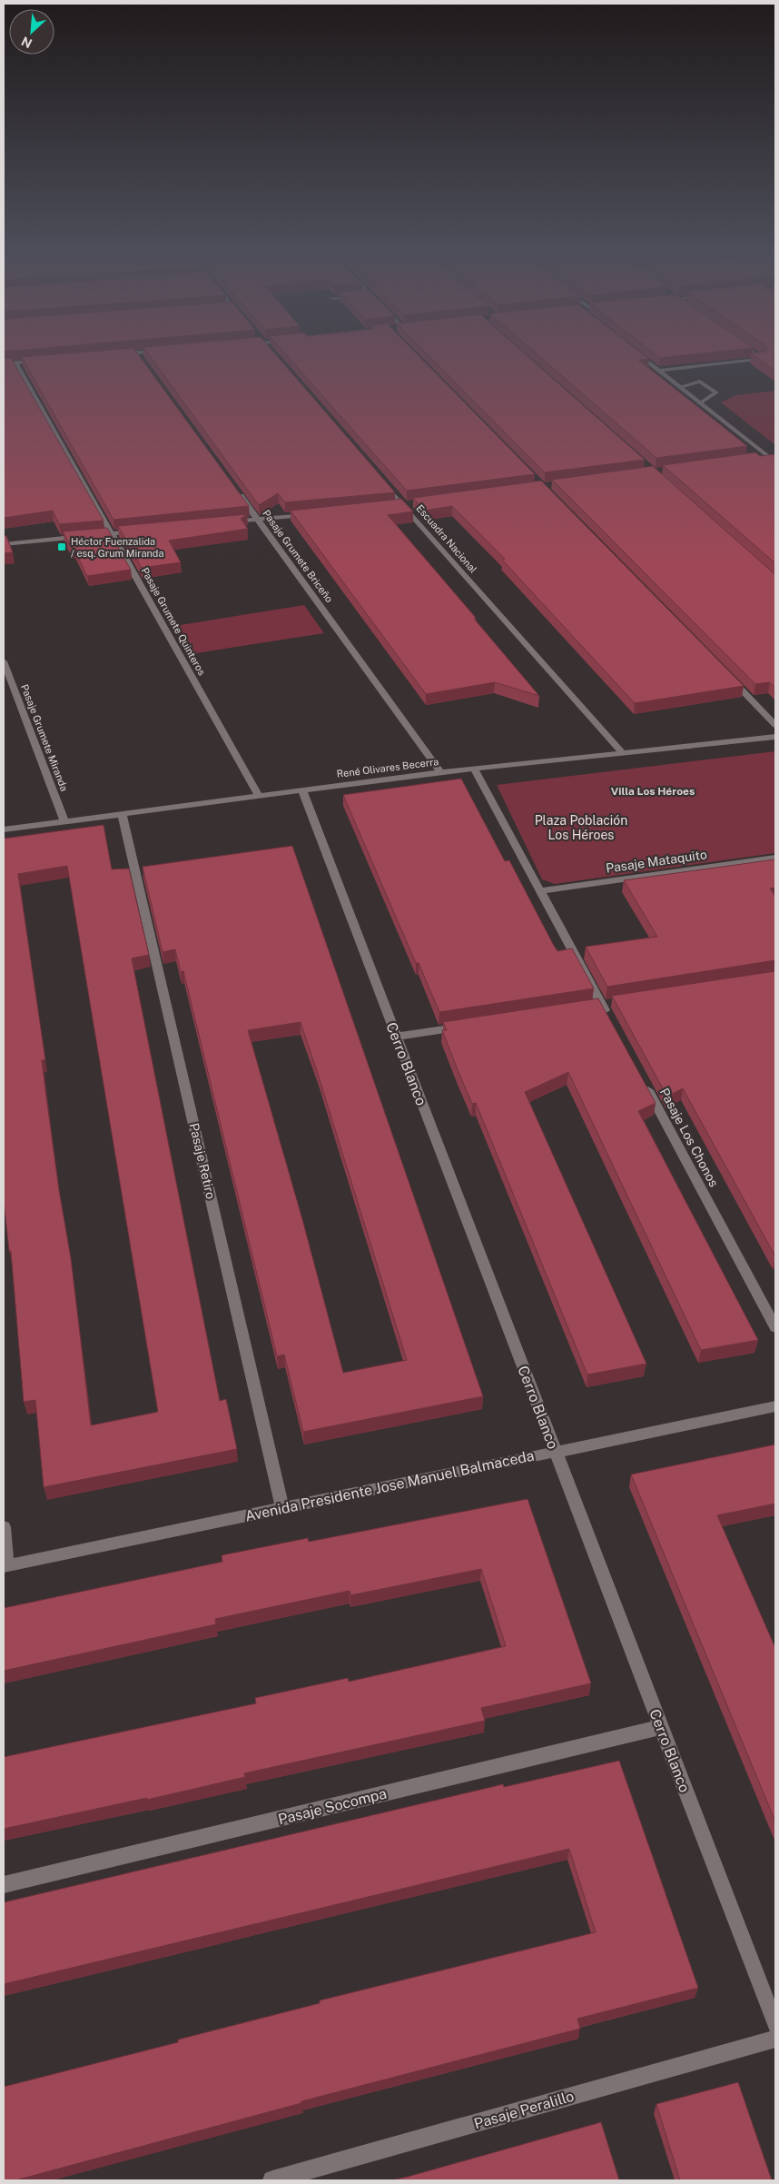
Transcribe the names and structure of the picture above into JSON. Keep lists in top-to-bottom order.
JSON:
{
  "streets": {
    "street": [
      "Escuadra Nacional",
      "Pasaje Grumete Briceño",
      "Pasaje Grumete Quinteros",
      "Pasaje Grumete Miranda",
      "René Olivares Becerra",
      "Pasaje Mataquito",
      "Cerro Blanco",
      "Pasaje Los Chonos",
      "Pasaje Retiro",
      "Avenida Presidente Jose Manuel Balmaceda",
      "Pasaje Socompa",
      "Pasaje Peralillo"
    ]
  },
  "crossings": [
    ["Escuadra Nacional", "René Olivares Becerra"],
    ["Pasaje Grumete Briceño", "René Olivares Becerra"],
    ["Pasaje Grumete Quinteros", "René Olivares Becerra"],
    ["Pasaje Grumete Miranda", "René Olivares Becerra"],
    ["René Olivares Becerra", "Cerro Blanco"],
    ["René Olivares Becerra", "Pasaje Retiro"],
    ["Cerro Blanco", "Avenida Presidente Jose Manuel Balmaceda"],
    ["Cerro Blanco", "Pasaje Socompa"],
    ["Pasaje Retiro", "Avenida Presidente Jose Manuel Balmaceda"]
  ],
  "districts": ["Villa Los Héroes"],
  "parks": ["Plaza Población Los Héroes"],
  "places": {
    "transit": ["Héctor Fuenzalida / esq. Grum Miranda"]
  },
  "north": "bottom left"
}
